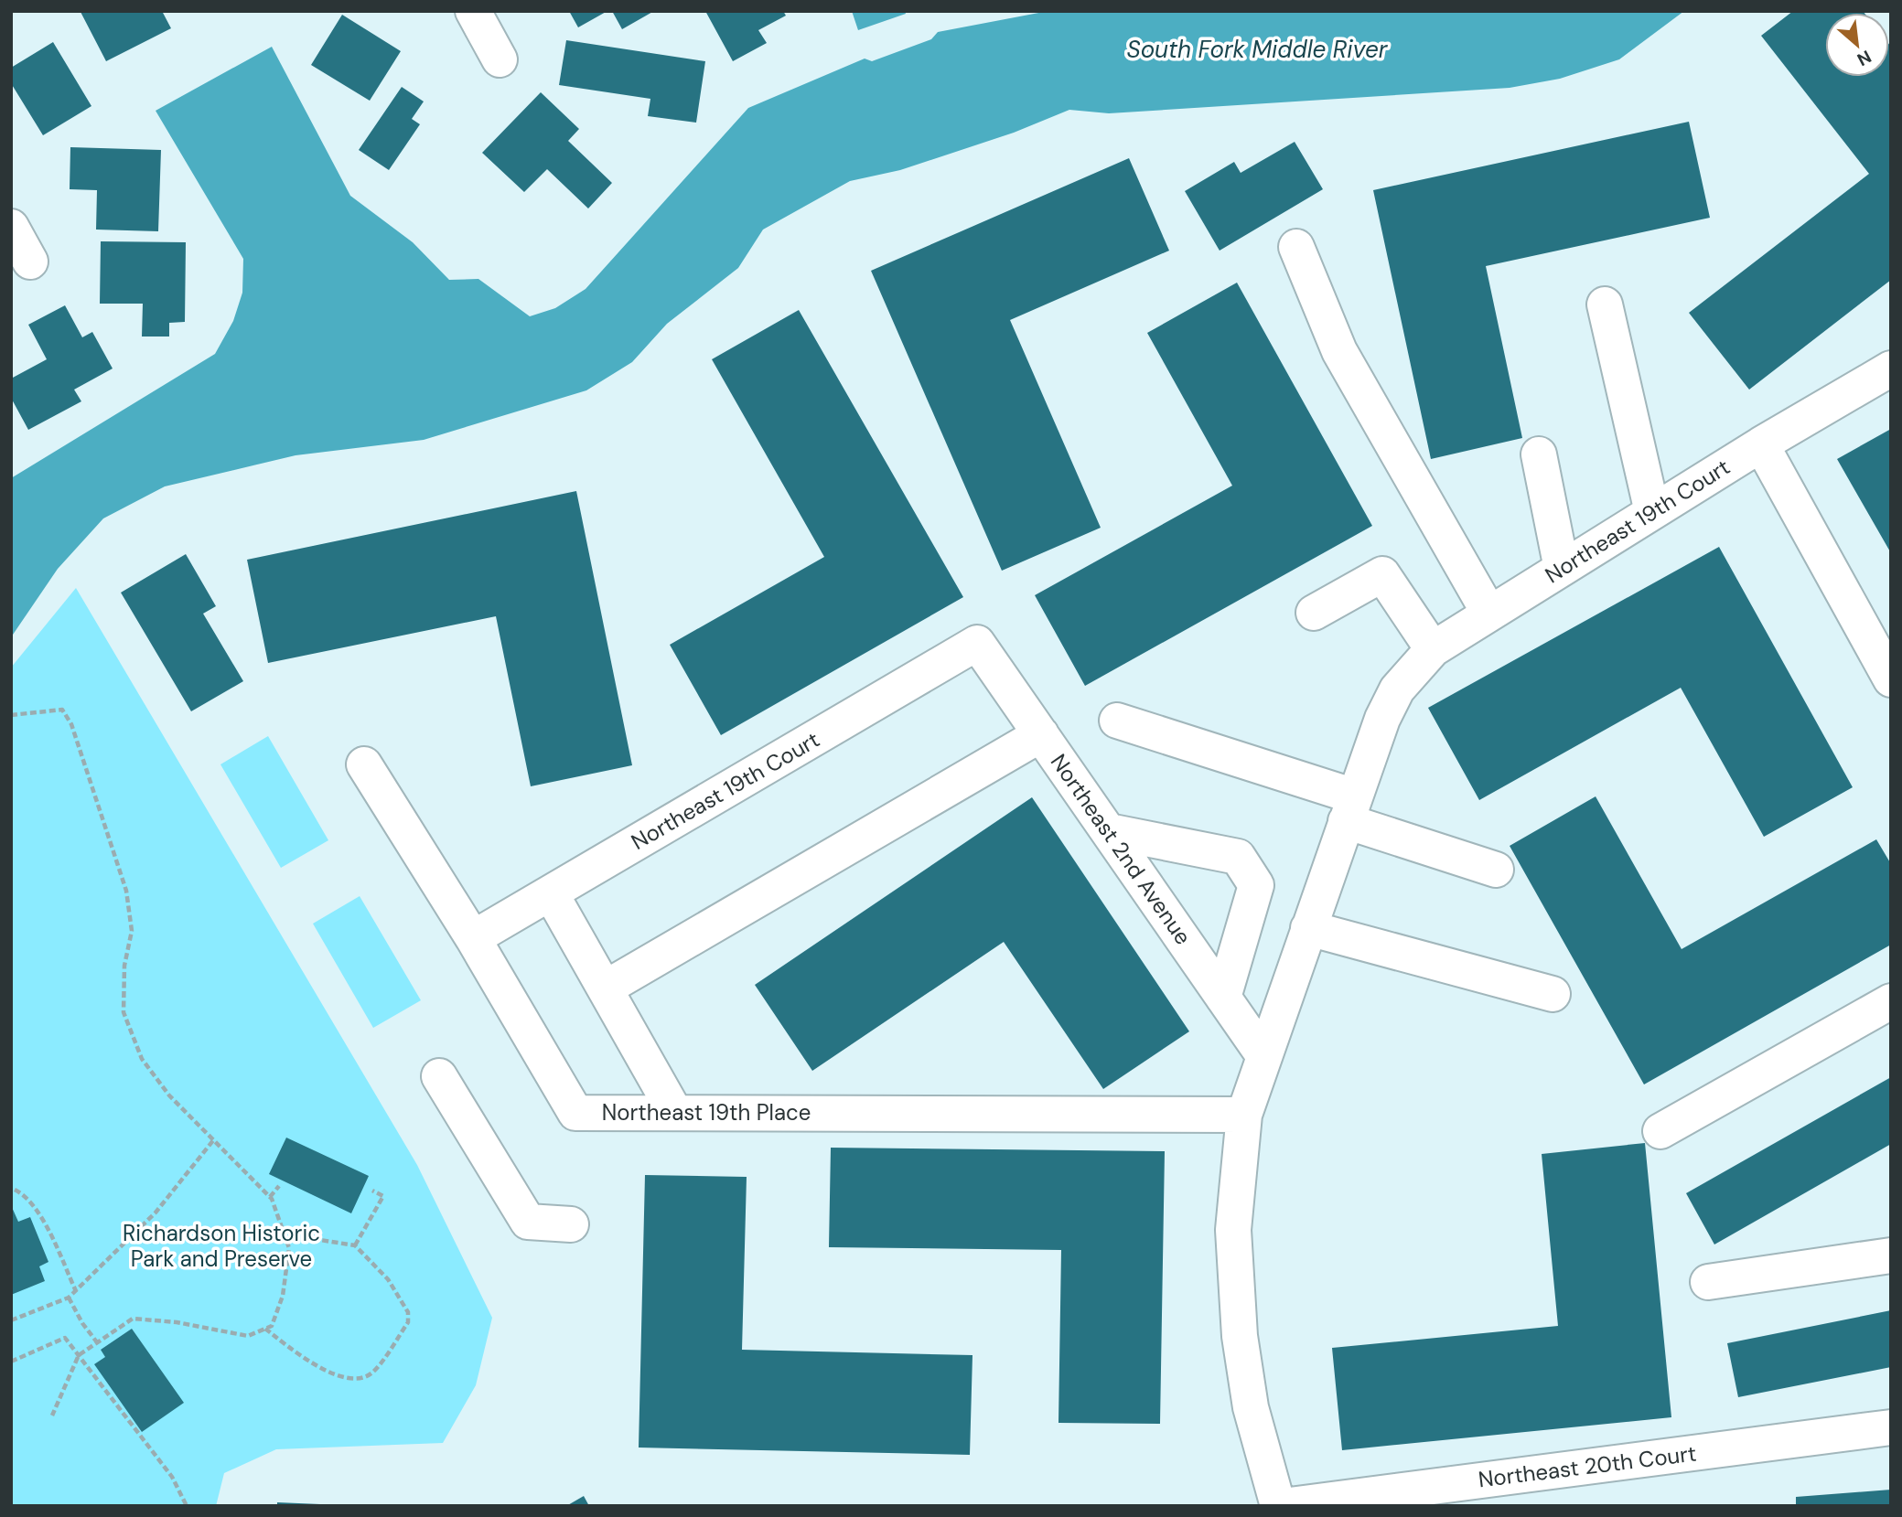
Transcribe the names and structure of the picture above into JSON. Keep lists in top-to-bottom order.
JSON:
{
  "streets": {
    "street": [
      "Northeast 19th Court",
      "Northeast 2nd Avenue",
      "Northeast 19th Place",
      "Northeast 20th Court"
    ]
  },
  "crossings": [
    ["Northeast 19th Court", "Northeast 2nd Avenue"],
    ["Northeast 19th Court", "Northeast 19th Place"]
  ],
  "water": ["South Fork Middle River"],
  "parks": ["Richardson Historic Park and Preserve"],
  "north": "bottom right"
}
